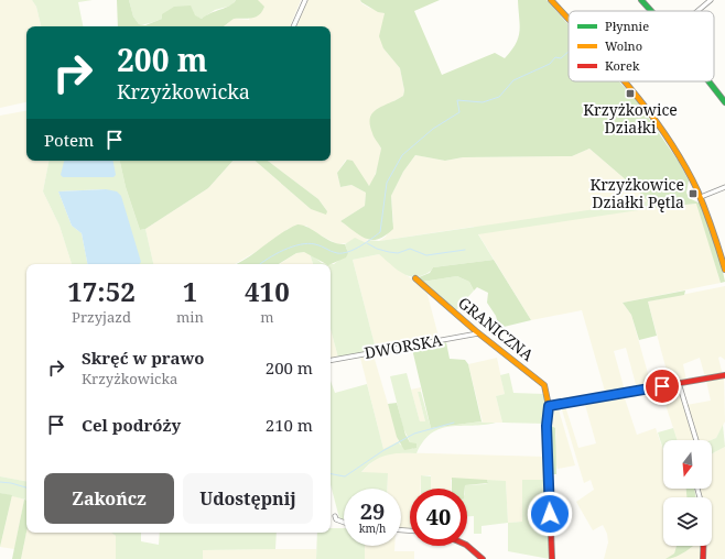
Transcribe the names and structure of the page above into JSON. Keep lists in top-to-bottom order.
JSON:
{
  "streets": {
    "street": ["GRANICZNA", "DWORSKA"]
  },
  "crossings": [
    ["GRANICZNA", "DWORSKA"]
  ],
  "places": {
    "transit": ["Krzyżkowice Działki", "Krzyżkowice Działki Pętla"]
  },
  "legend": ["Płynnie", "Wolno", "Korek"],
  "north": "bottom",
  "page": {
    "turn": ["200 m", "Krzyżkowicka"],
    "then": "Potem",
    "eta": [
      "17:52",
      "Przyjazd",
      "1",
      "min",
      "410",
      "m"
    ],
    "list": [
      {
        "name": "Skręć w prawo",
        "note": "Krzyżkowicka",
        "value": "200 m"
      },
      {
        "name": "Cel podróży",
        "value": "210 m"
      }
    ],
    "buttons": ["Zakończ", "Udostępnij"],
    "speed": "29 km/h",
    "limit": "40"
  }
}
